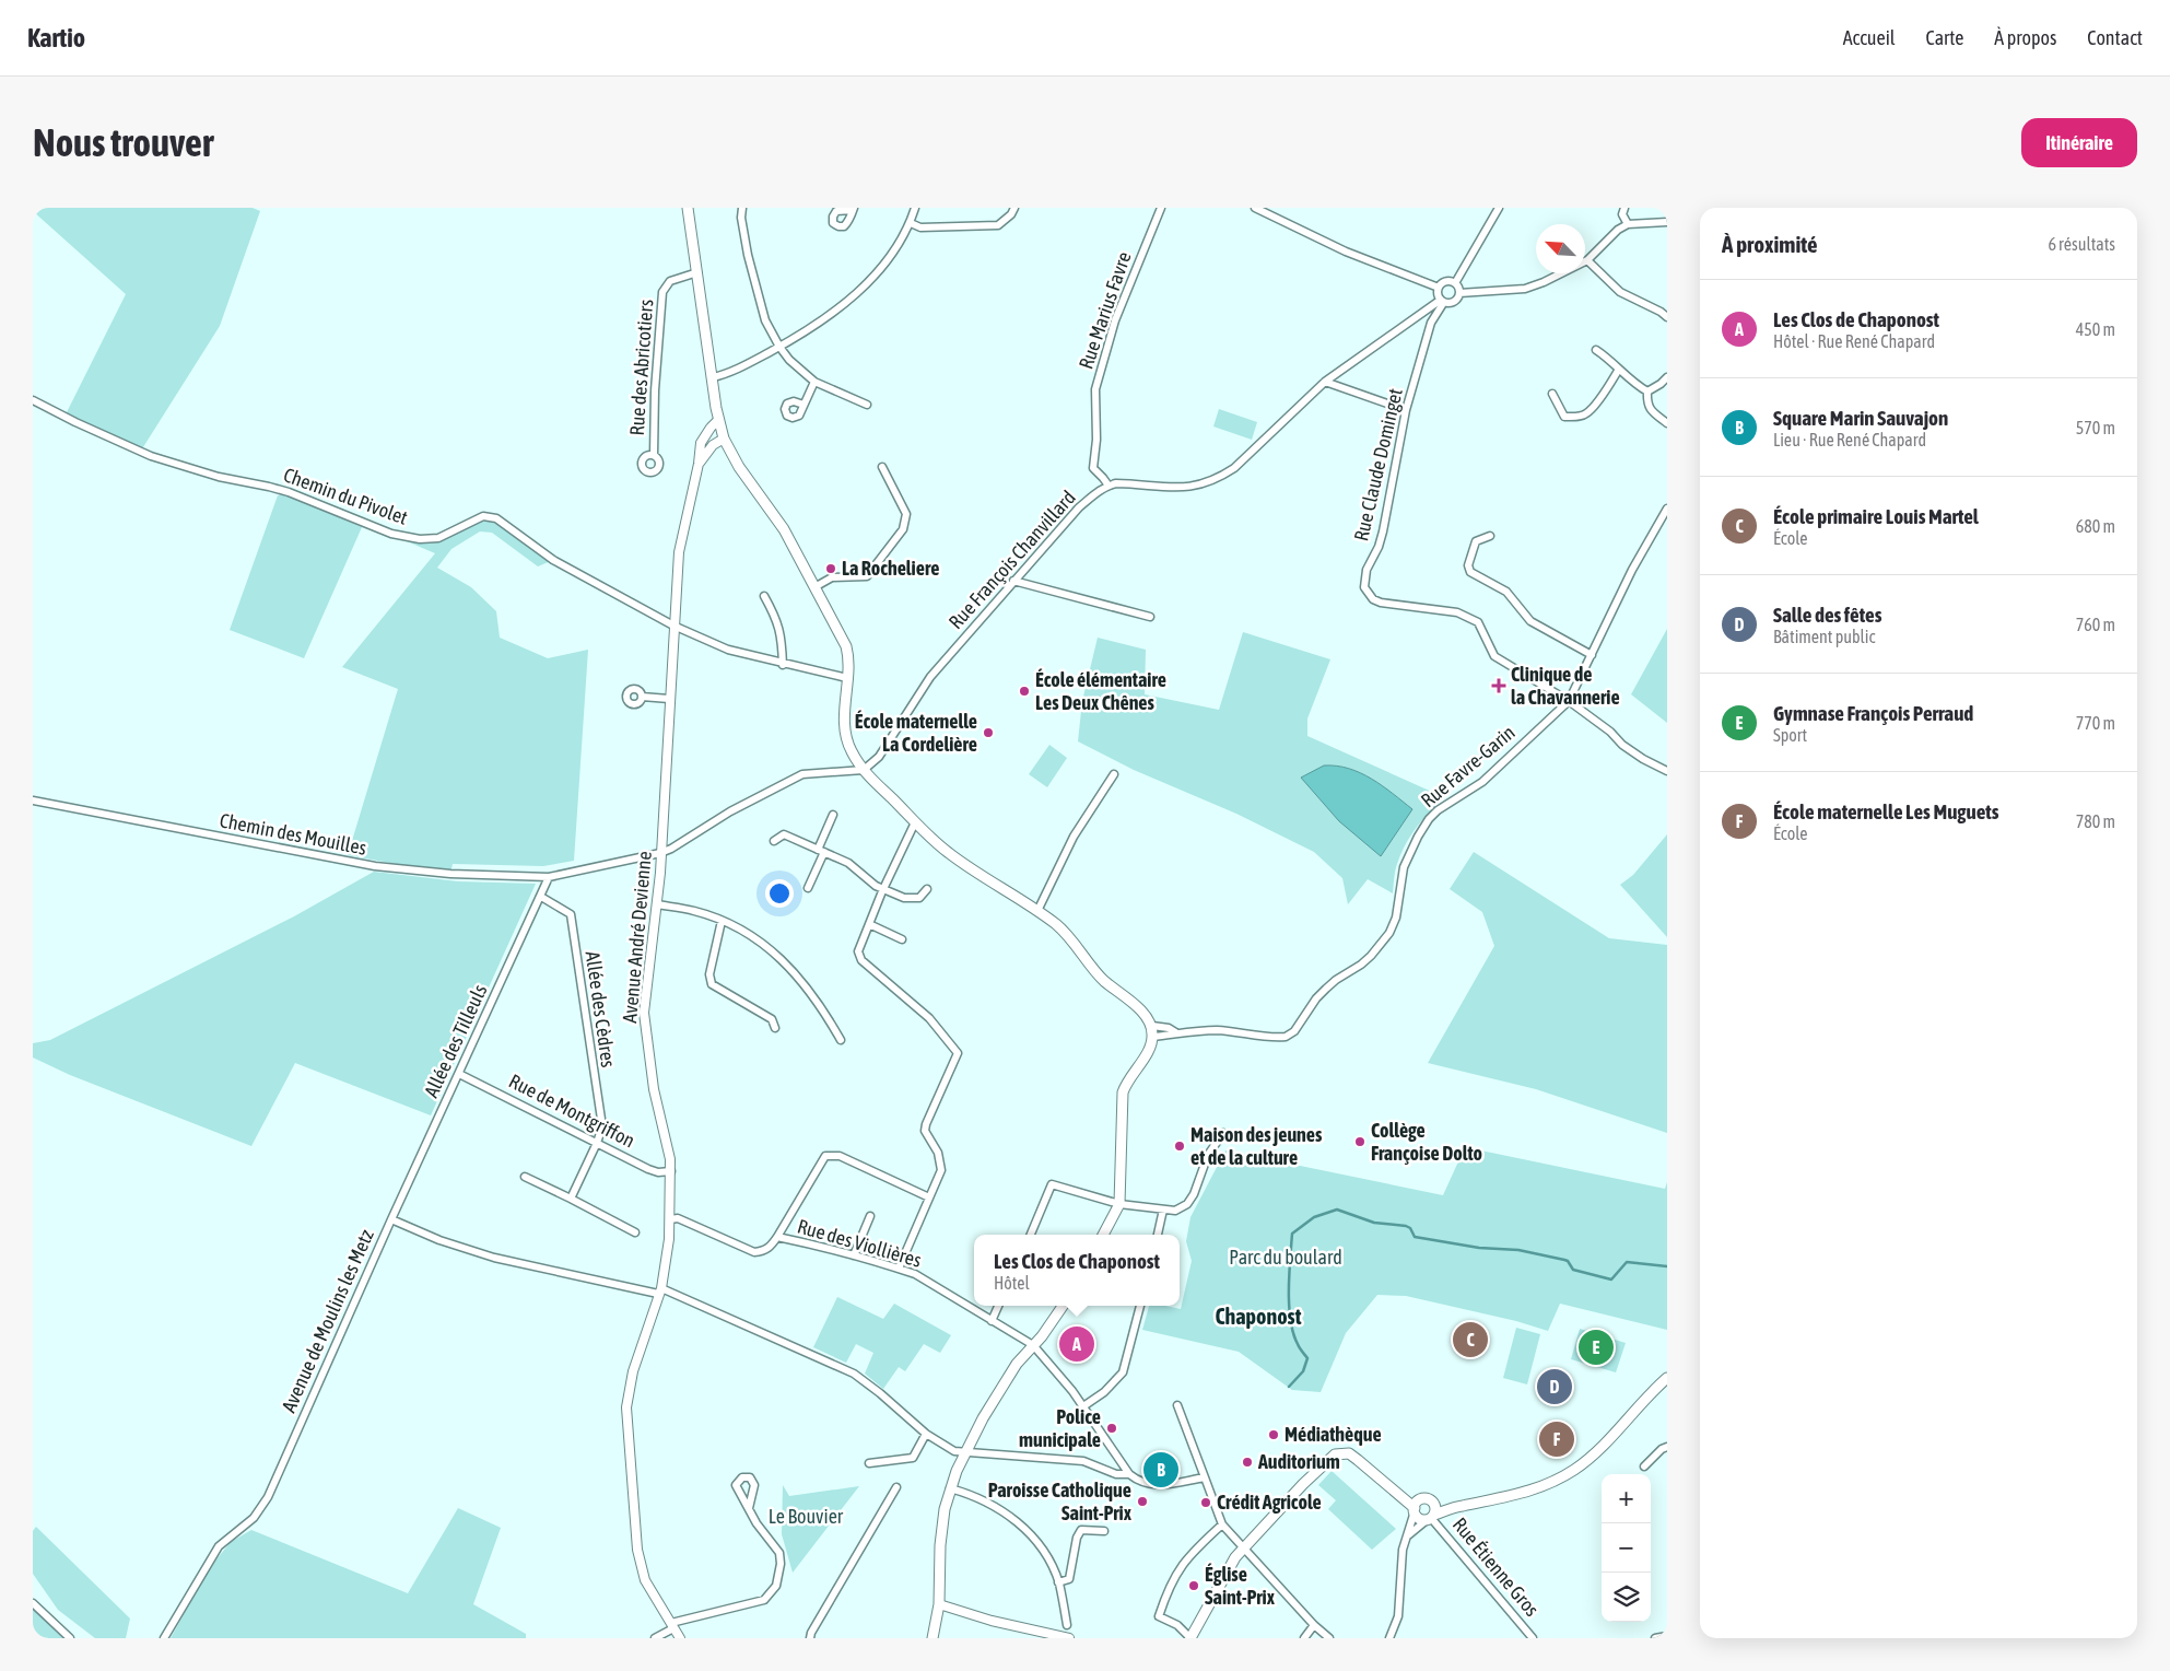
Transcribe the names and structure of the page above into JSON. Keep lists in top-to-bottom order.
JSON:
{
  "streets": {
    "street": [
      "Rue Marius Favre",
      "Rue des Abricotiers",
      "Rue Claude Dominget",
      "Chemin du Pivolet",
      "Rue François Chanvillard",
      "Rue Favre-Garin",
      "Chemin des Mouilles",
      "Avenue André Devienne",
      "Allée des Cèdres",
      "Allée des Tilleuls",
      "Rue de Montgriffon",
      "Rue des Viollières",
      "Avenue de Moulins les Metz",
      "Rue Étienne Gros"
    ]
  },
  "crossings": [
    ["Rue Marius Favre", "Rue François Chanvillard"],
    ["Rue Claude Dominget", "Rue Favre-Garin"],
    ["Chemin du Pivolet", "Avenue André Devienne"],
    ["Rue François Chanvillard", "Chemin des Mouilles"],
    ["Chemin des Mouilles", "Avenue André Devienne"],
    ["Chemin des Mouilles", "Allée des Tilleuls"],
    ["Avenue André Devienne", "Rue de Montgriffon"],
    ["Avenue André Devienne", "Rue des Viollières"],
    ["Avenue André Devienne", "Avenue de Moulins les Metz"],
    ["Allée des Cèdres", "Allée des Tilleuls"],
    ["Allée des Cèdres", "Rue de Montgriffon"],
    ["Allée des Tilleuls", "Rue de Montgriffon"],
    ["Allée des Tilleuls", "Avenue de Moulins les Metz"]
  ],
  "districts": ["Chaponost"],
  "parks": ["Parc du boulard", "Le Bouvier"],
  "places": {
    "other": [
      "La Rocheliere",
      "École élémentaire Les Deux Chênes",
      "École maternelle La Cordelière",
      "Collège Françoise Dolto",
      "Maison des jeunes et de la culture",
      "Police municipale",
      "Médiathèque",
      "Auditorium",
      "Paroisse Catholique Saint-Prix",
      "Crédit Agricole",
      "Église Saint-Prix"
    ],
    "health": ["Clinique de la Chavannerie"]
  },
  "north": "top left",
  "page": {
    "header": "Kartio",
    "nav": [
      "Accueil",
      "Carte",
      "À propos",
      "Contact"
    ],
    "buttons": "Itinéraire",
    "title": "Nous trouver",
    "heading": ["À proximité", "6 résultats"],
    "list": [
      {
        "mark": "A",
        "name": "Les Clos de Chaponost",
        "note": "Hôtel · Rue René Chapard",
        "value": "450 m"
      },
      {
        "mark": "B",
        "name": "Square Marin Sauvajon",
        "note": "Lieu · Rue René Chapard",
        "value": "570 m"
      },
      {
        "mark": "C",
        "name": "École primaire Louis Martel",
        "note": "École",
        "value": "680 m"
      },
      {
        "mark": "D",
        "name": "Salle des fêtes",
        "note": "Bâtiment public",
        "value": "760 m"
      },
      {
        "mark": "E",
        "name": "Gymnase François Perraud",
        "note": "Sport",
        "value": "770 m"
      },
      {
        "mark": "F",
        "name": "École maternelle Les Muguets",
        "note": "École",
        "value": "780 m"
      }
    ],
    "popup": ["Les Clos de Chaponost", "Hôtel"],
    "pins": [
      "C",
      "A",
      "E",
      "D",
      "F",
      "B"
    ],
    "map_buttons": ["+", "−"]
  }
}
